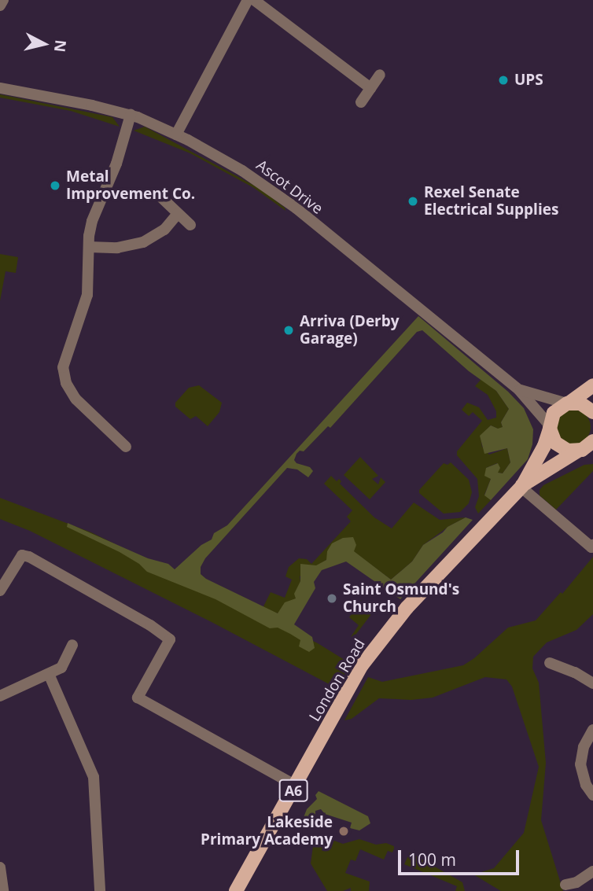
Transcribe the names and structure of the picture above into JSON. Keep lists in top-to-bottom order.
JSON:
{
  "streets": {
    "main road": ["London Road", "A6"],
    "street": ["Ascot Drive"]
  },
  "crossings": [
    ["Ascot Drive", "London Road"]
  ],
  "places": [
    "UPS",
    "Metal Improvement Co.",
    "Rexel Senate Electrical Supplies",
    "Arriva (Derby Garage)",
    "Saint Osmund's Church",
    "Lakeside Primary Academy"
  ],
  "scale_bar": "100 m",
  "north": "right"
}
